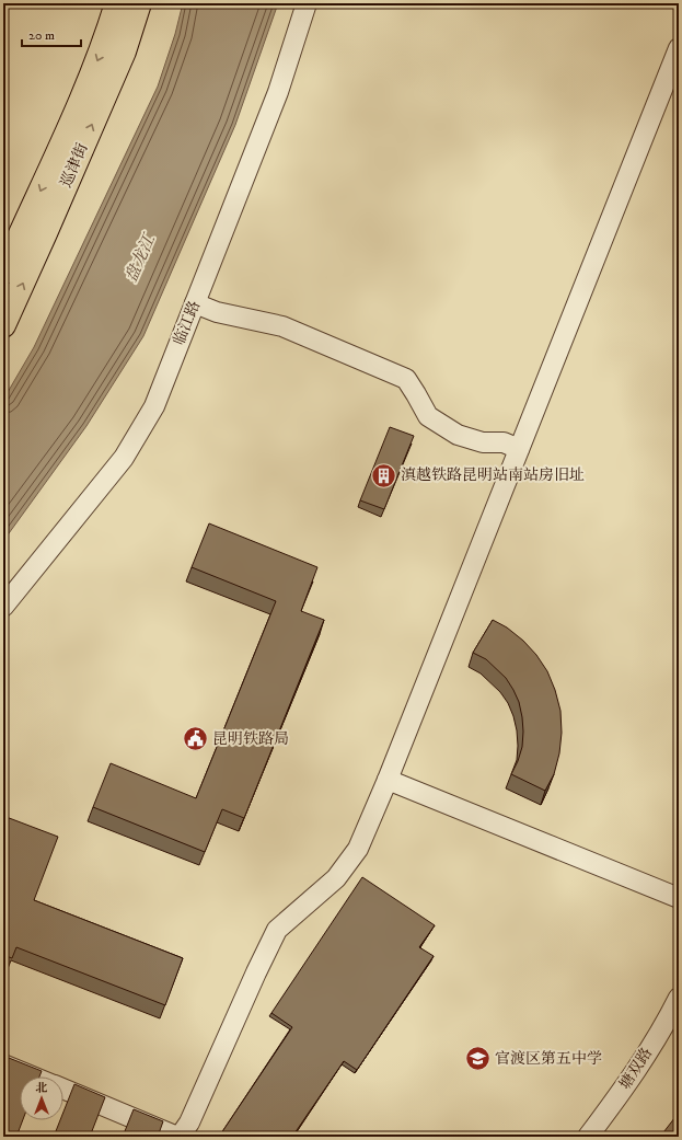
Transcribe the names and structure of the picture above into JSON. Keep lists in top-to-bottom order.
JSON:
{
  "streets": {
    "main road": ["巡津街"],
    "street": ["临江路", "塘双路"]
  },
  "water": ["盘龙江"],
  "places": {
    "building": ["滇越铁路昆明站南站房旧址"],
    "public building": ["昆明铁路局"],
    "school or university": ["官渡区第五中学"]
  },
  "scale_bar": "20 m",
  "north": "top"
}
